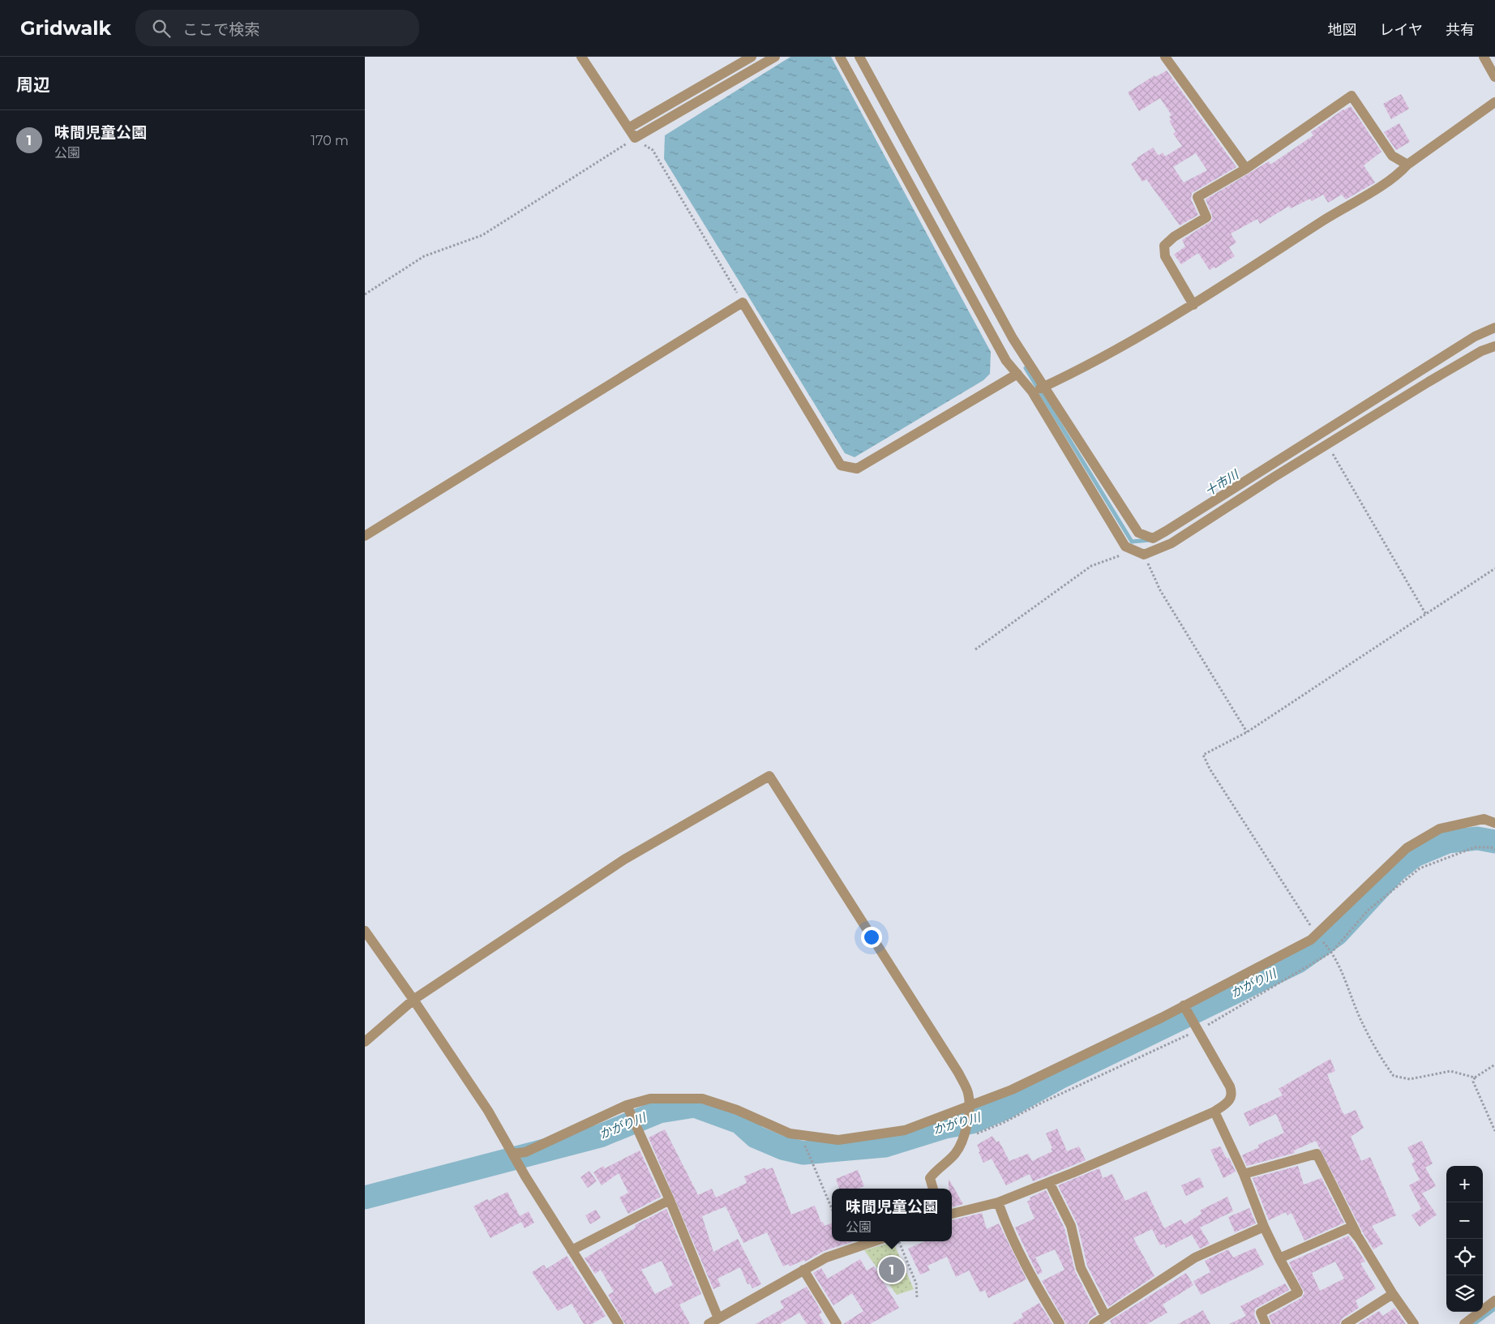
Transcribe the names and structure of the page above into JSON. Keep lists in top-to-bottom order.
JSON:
{
  "water": ["十市川", "かがり川"],
  "page": {
    "header": "Gridwalk",
    "search": "ここで検索",
    "nav": ["地図", "レイヤ", "共有"],
    "heading": "周辺",
    "list": [
      {
        "mark": "1",
        "name": "味間児童公園",
        "note": "公園",
        "value": "170 m"
      }
    ],
    "map_buttons": ["+", "−"],
    "popup": ["味間児童公園", "公園"],
    "pins": "1"
  }
}
